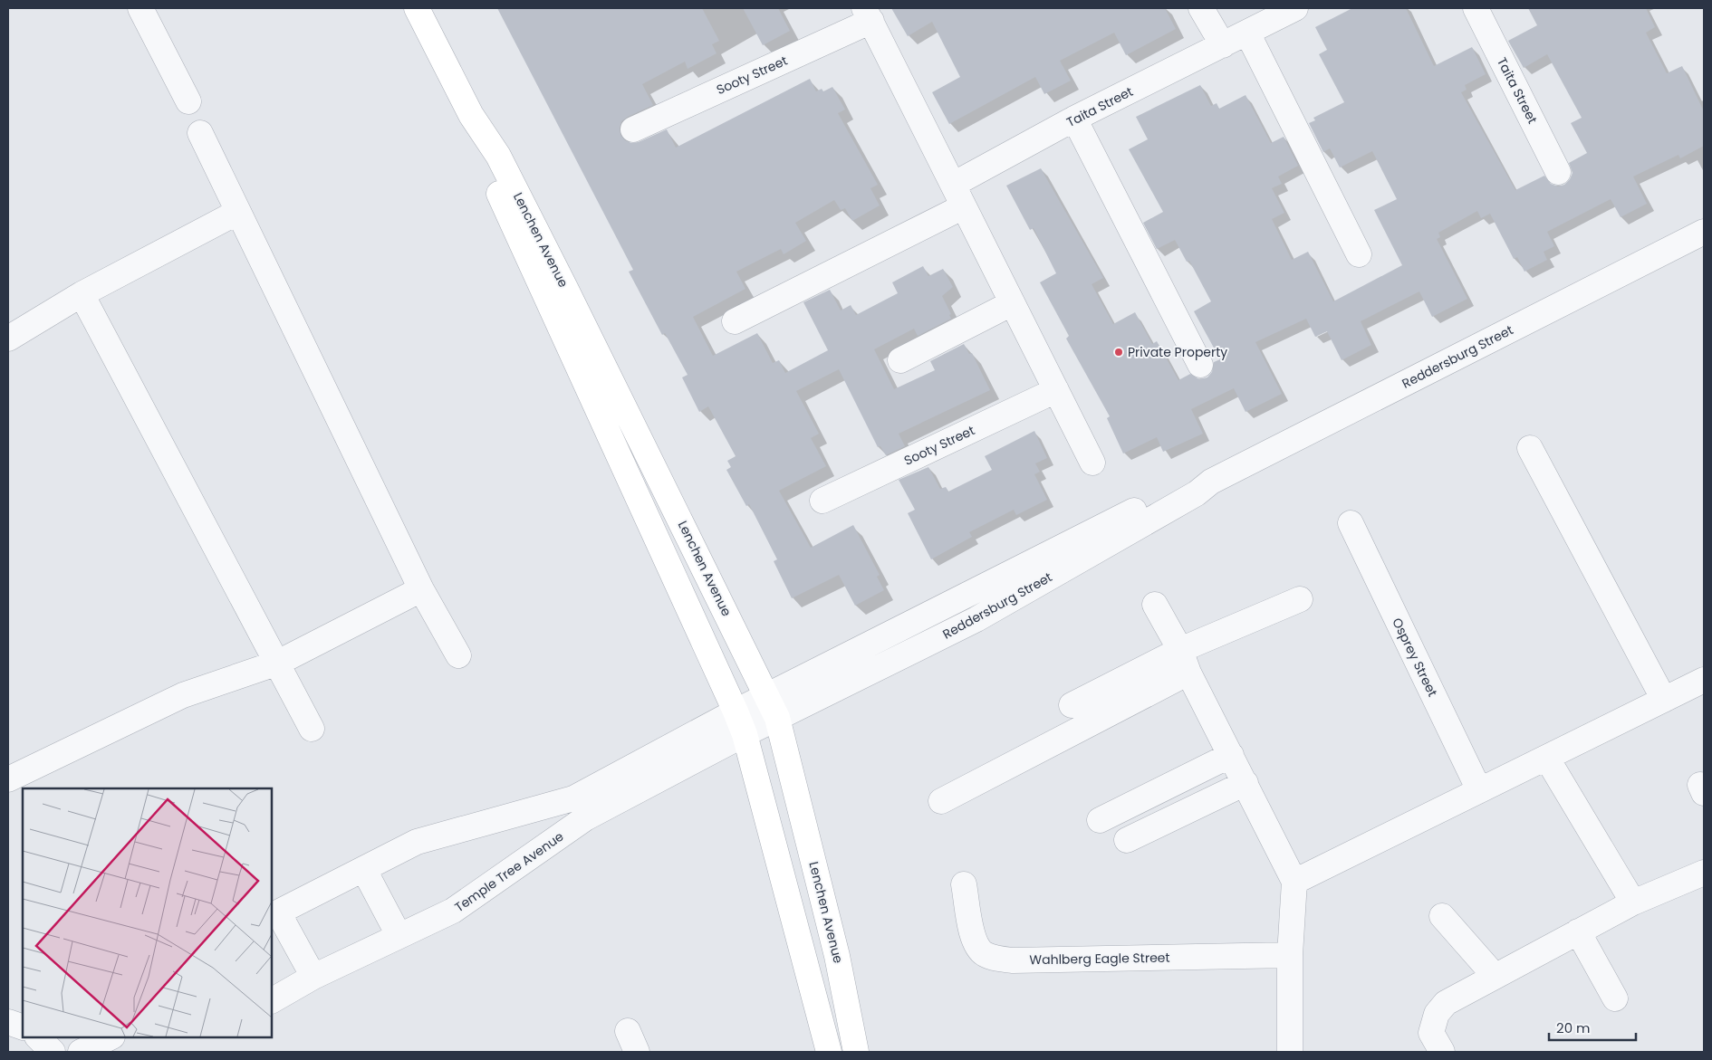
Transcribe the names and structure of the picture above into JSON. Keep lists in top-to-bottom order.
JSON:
{
  "streets": {
    "main road": ["Lenchen Avenue"],
    "street": [
      "Sooty Street",
      "Taita Street",
      "Reddersburg Street",
      "Osprey Street",
      "Temple Tree Avenue",
      "Wahlberg Eagle Street"
    ]
  },
  "crossings": [
    ["Sooty Street", "Taita Street"],
    ["Lenchen Avenue", "Reddersburg Street"],
    ["Lenchen Avenue", "Temple Tree Avenue"],
    ["Reddersburg Street", "Temple Tree Avenue"]
  ],
  "places": ["Private Property"],
  "scale_bar": "20 m"
}
